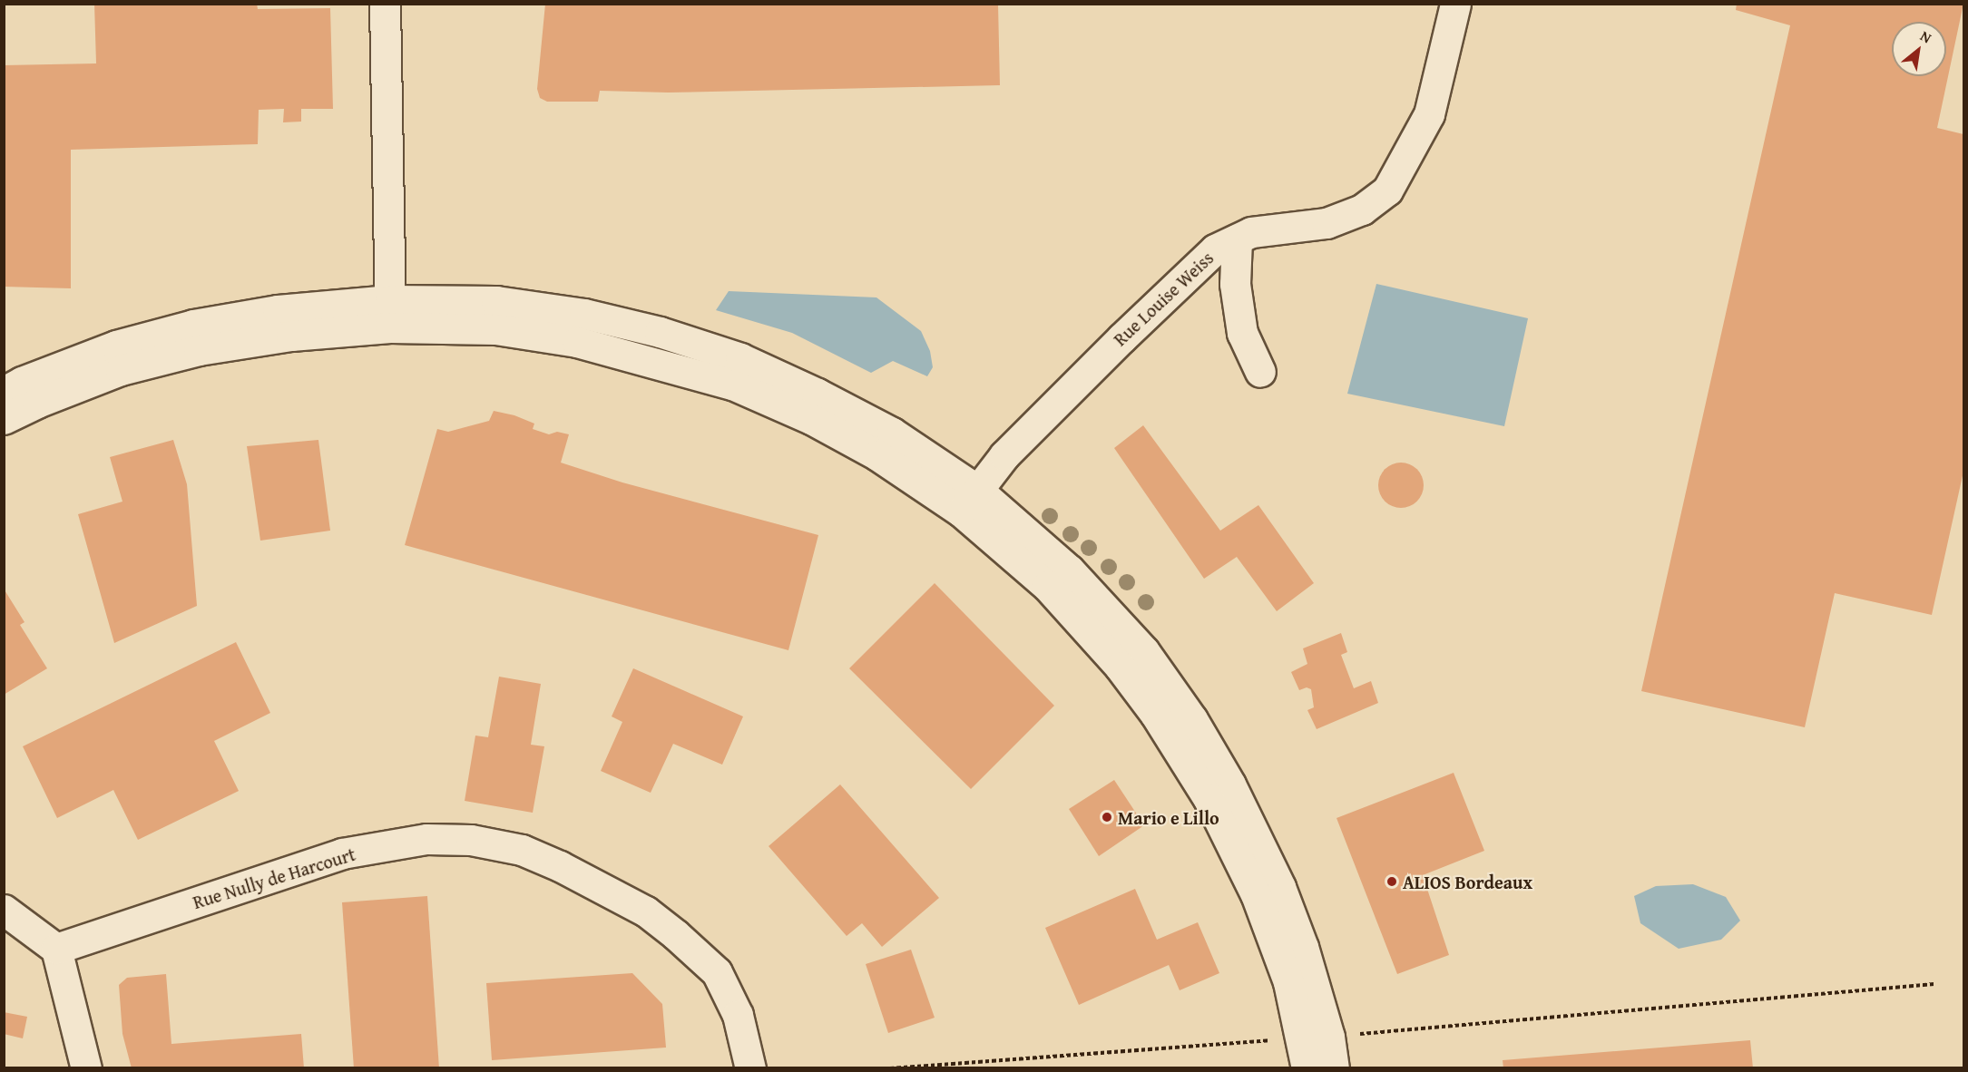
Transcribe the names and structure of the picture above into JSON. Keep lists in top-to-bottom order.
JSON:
{
  "streets": {
    "street": ["Rue Louise Weiss", "Rue Nully de Harcourt"]
  },
  "places": ["Mario e Lillo", "ALIOS Bordeaux"],
  "north": "top right"
}
